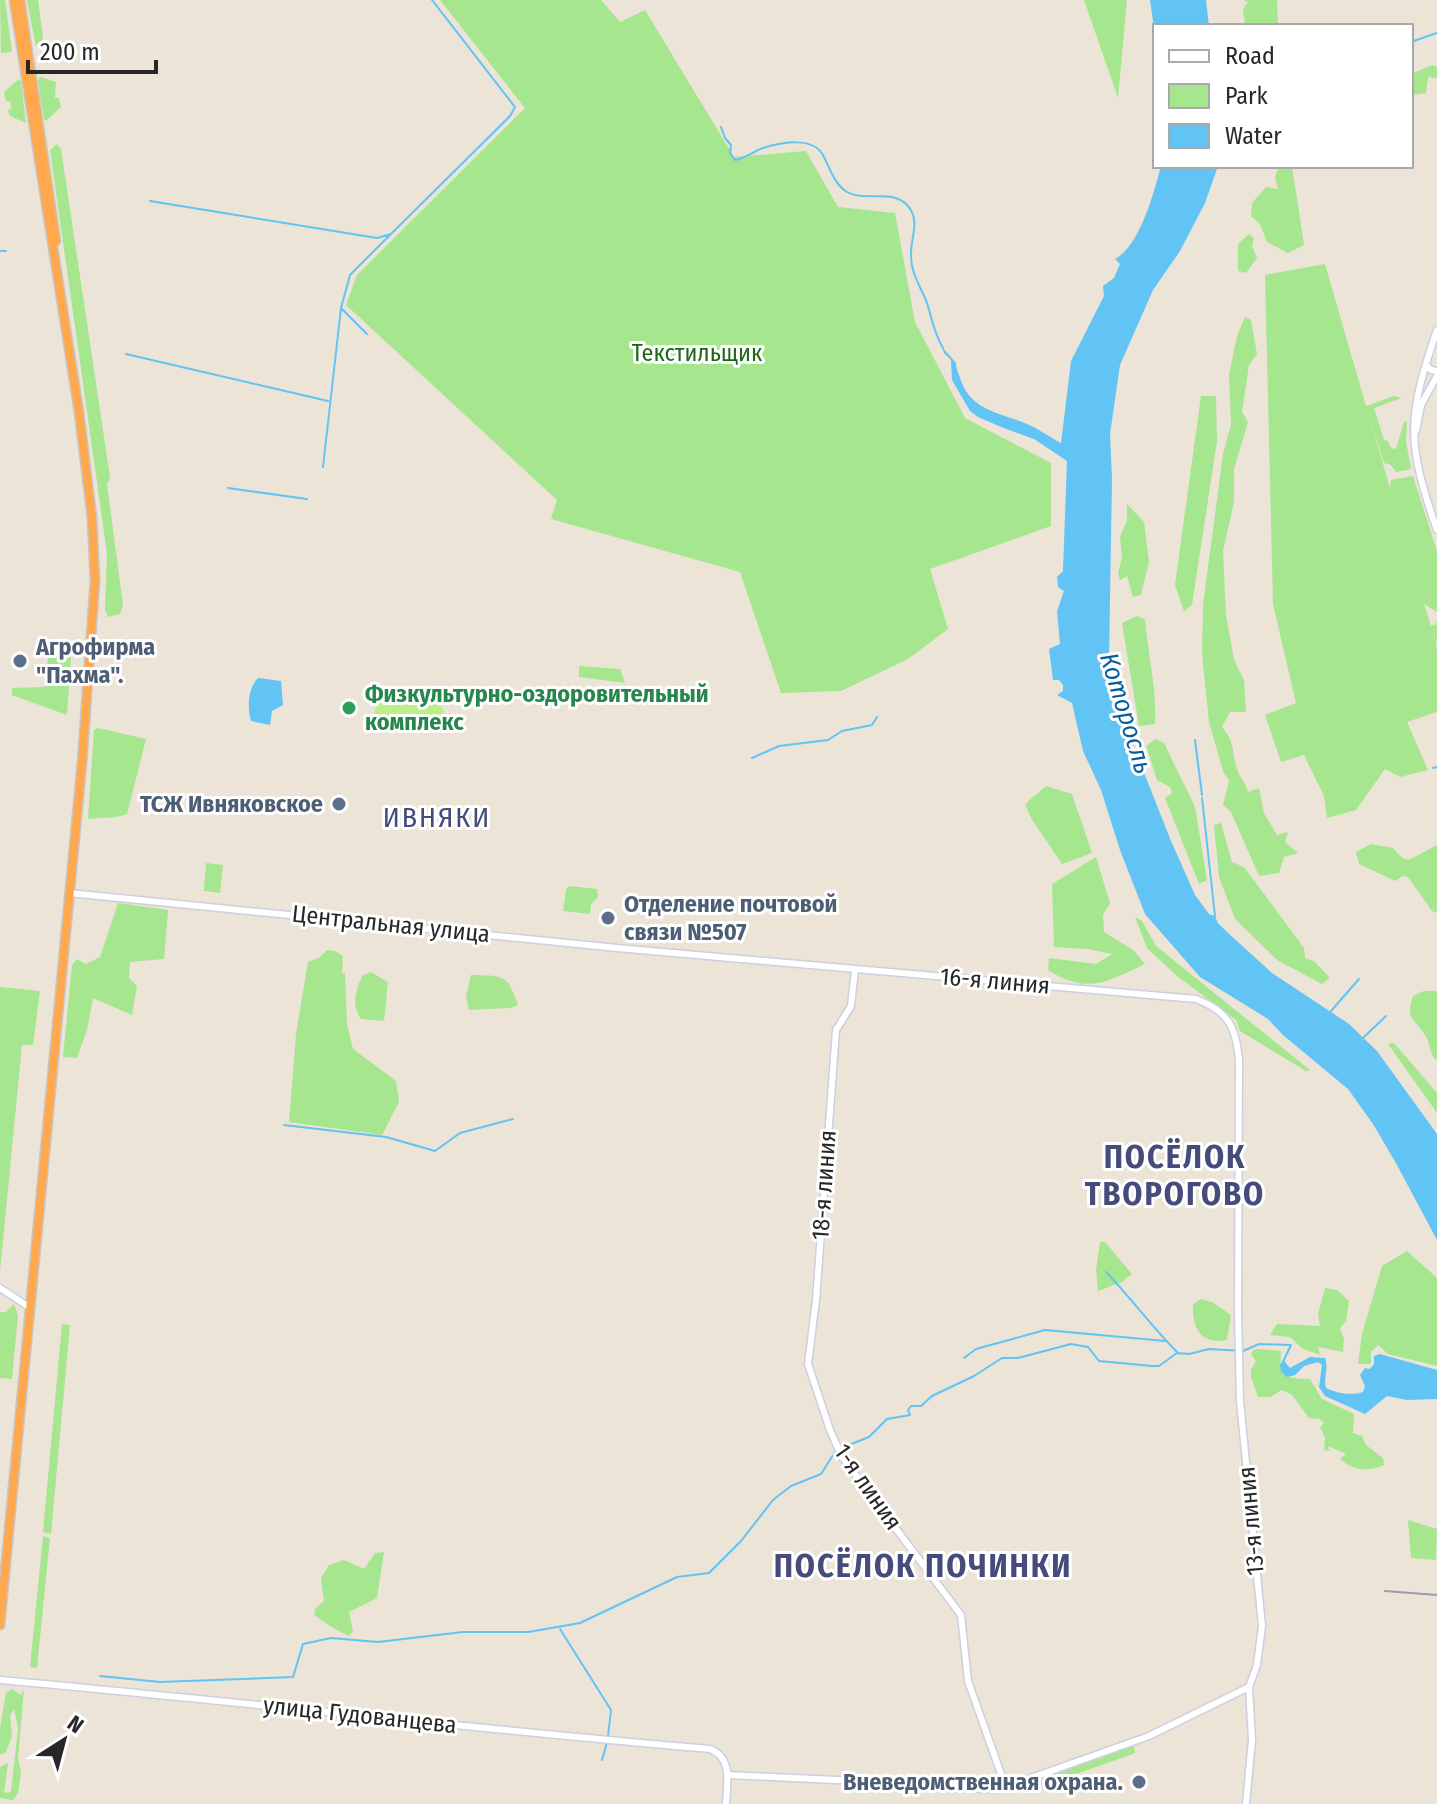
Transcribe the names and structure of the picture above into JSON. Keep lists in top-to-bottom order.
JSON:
{
  "streets": {
    "street": [
      "Центральная улица",
      "16-я линия",
      "18-я линия",
      "1-я линия",
      "13-я линия",
      "улица Гудованцева"
    ]
  },
  "crossings": [
    ["Центральная улица", "16-я линия"],
    ["16-я линия", "18-я линия"],
    ["16-я линия", "13-я линия"],
    ["18-я линия", "1-я линия"]
  ],
  "districts": ["ИВНЯКИ", "ПОСЁЛОК ТВОРОГОВО", "ПОСЁЛОК ПОЧИНКИ"],
  "water": ["Которосль"],
  "parks": ["Текстильщик"],
  "places": [
    "Агрофирма \"Пахма\".",
    "Физкультурно-оздоровительный комплекс",
    "ТСЖ Ивняковское",
    "Отделение почтовой связи №507",
    "Вневедомственная охрана."
  ],
  "legend": ["Road", "Park", "Water"],
  "scale_bar": "200 m",
  "north": "top right"
}
